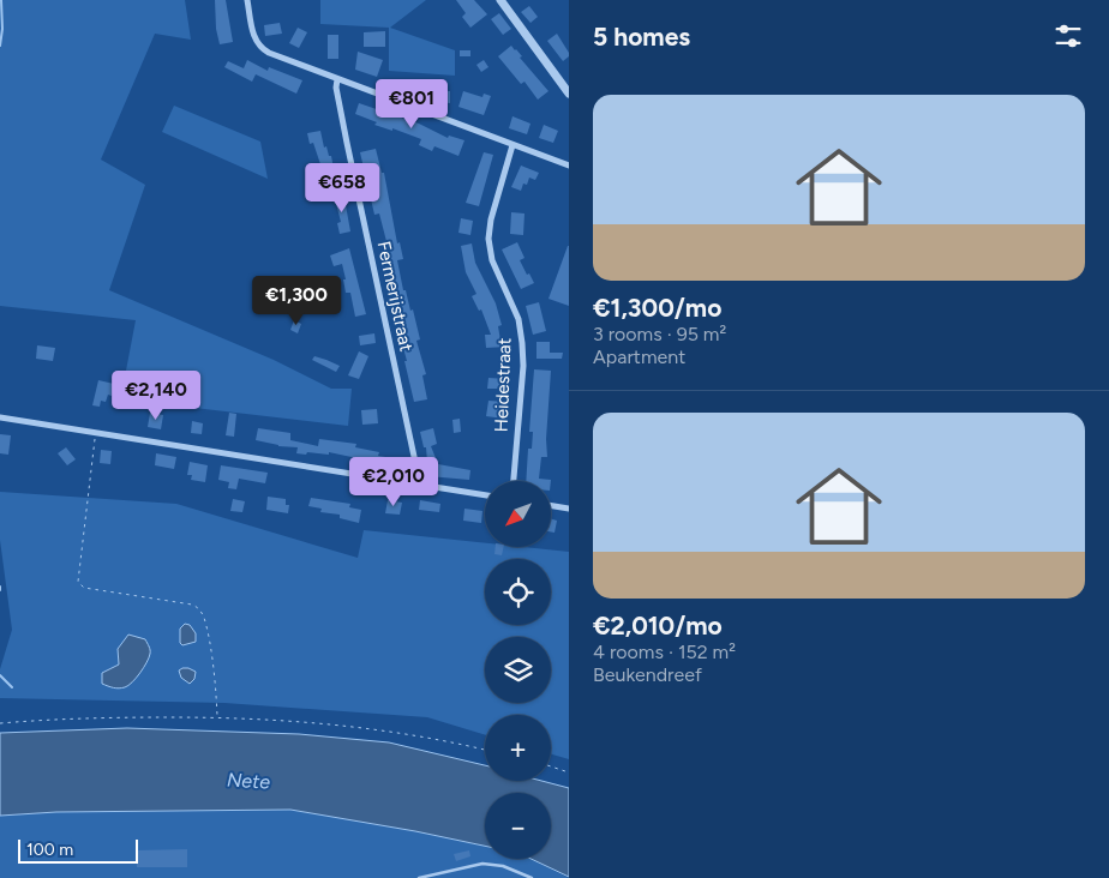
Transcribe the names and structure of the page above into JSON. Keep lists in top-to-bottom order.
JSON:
{
  "streets": {
    "street": ["Fermerijstraat", "Heidestraat"]
  },
  "water": ["Nete"],
  "scale_bar": "100 m",
  "north": "bottom left",
  "page": {
    "heading": "5 homes",
    "list": [
      {
        "name": "€1,300/mo",
        "note": "3 rooms · 95 m² · Apartment"
      },
      {
        "name": "€2,010/mo",
        "note": "4 rooms · 152 m² · Beukendreef"
      }
    ],
    "price": [
      "€801",
      "€658",
      "€1,300",
      "€2,140",
      "€2,010"
    ],
    "map_buttons": ["+", "−"],
    "scale": "100 m"
  }
}
